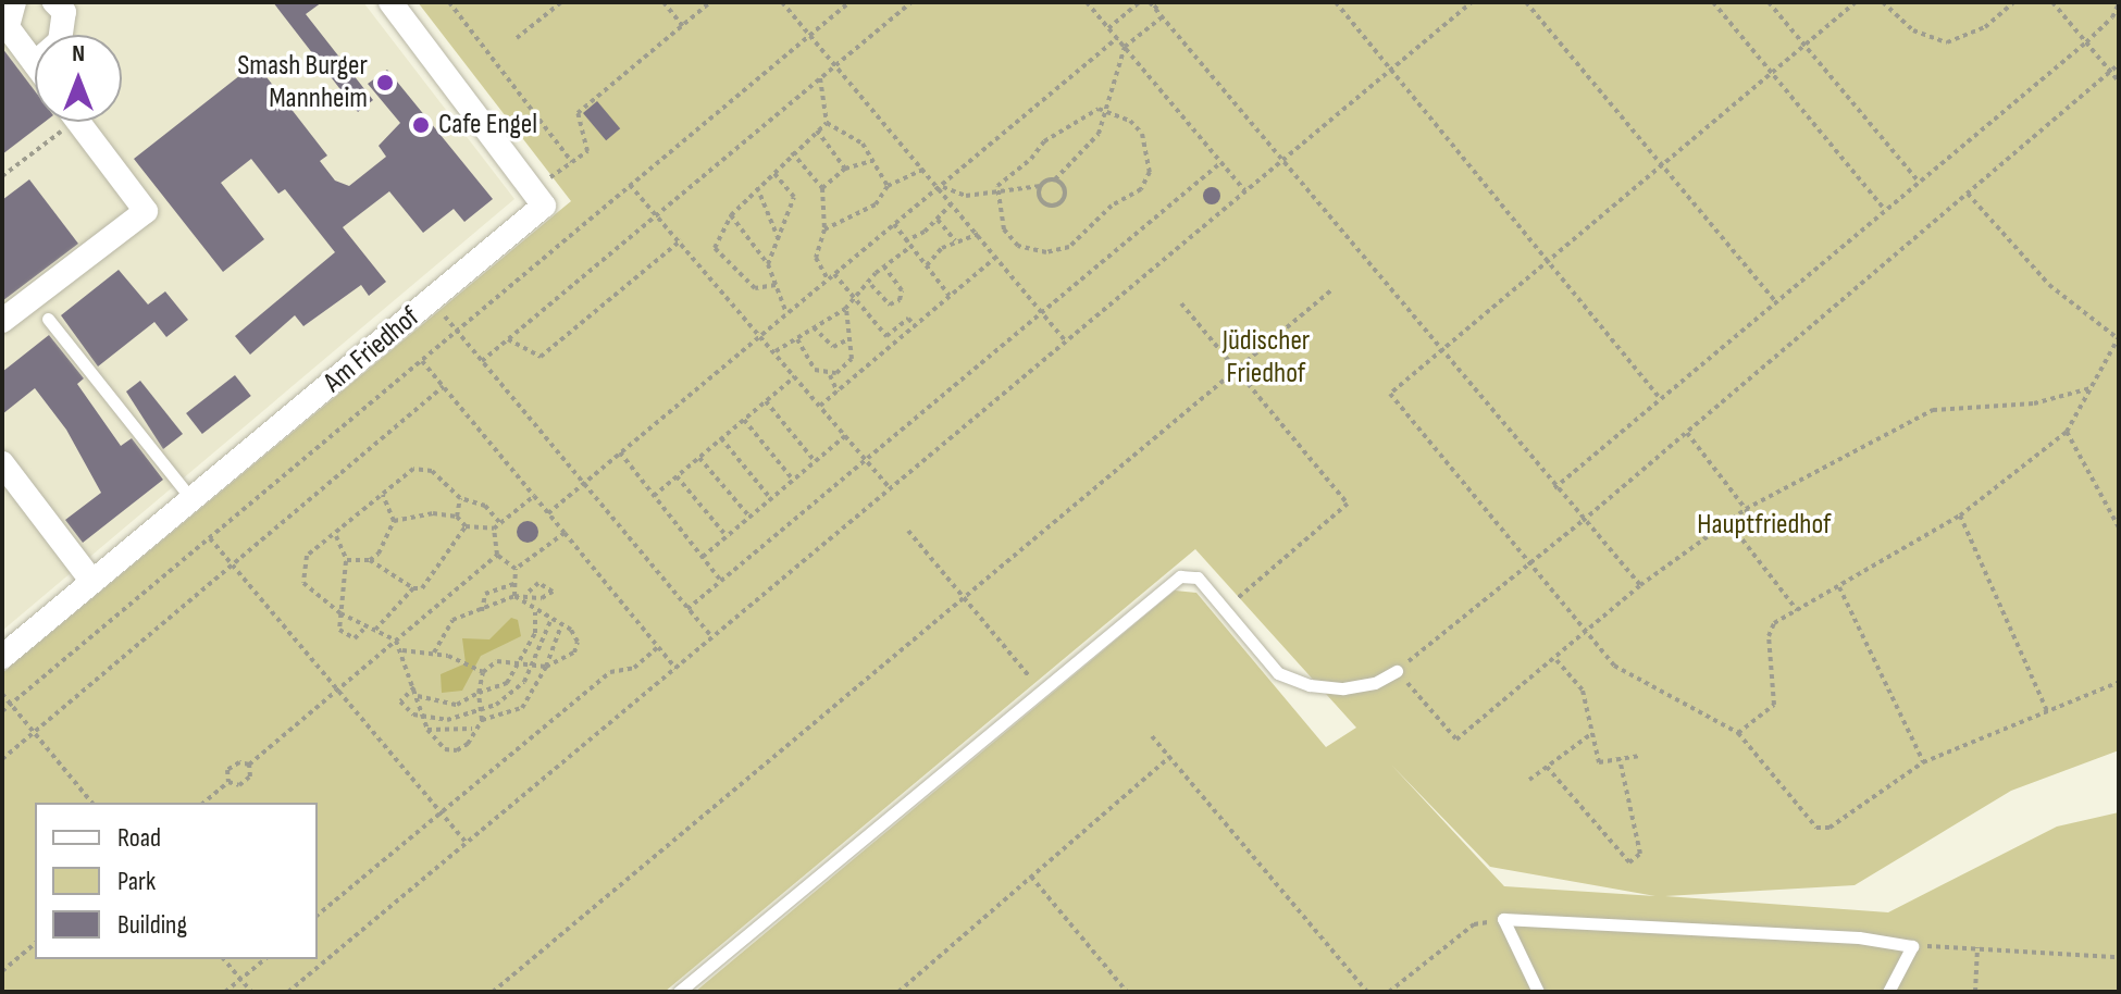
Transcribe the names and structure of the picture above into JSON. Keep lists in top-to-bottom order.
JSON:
{
  "streets": {
    "street": ["Am Friedhof"]
  },
  "parks": ["Jüdischer Friedhof", "Hauptfriedhof"],
  "places": ["Smash Burger Mannheim", "Cafe Engel"],
  "legend": ["Road", "Park", "Building"],
  "north": "top"
}
